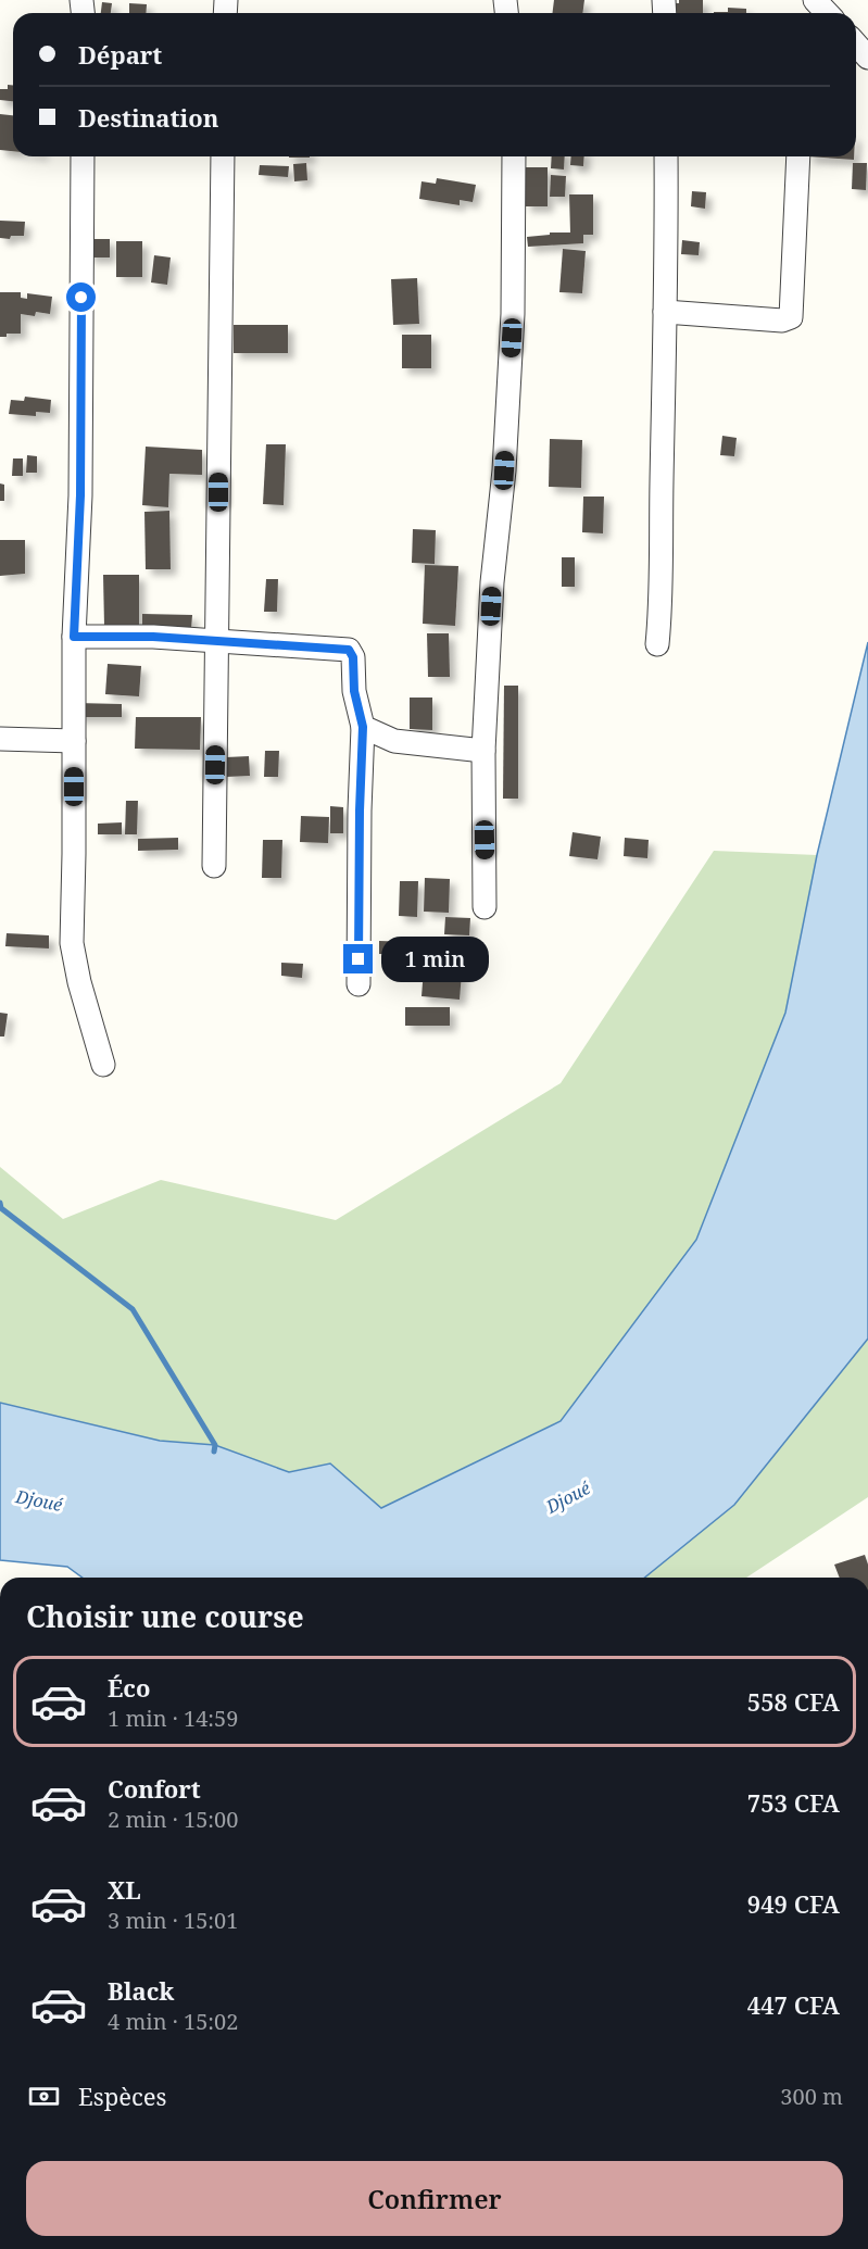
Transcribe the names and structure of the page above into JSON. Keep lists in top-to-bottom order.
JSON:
{
  "water": ["Djoué"],
  "page": {
    "banner": ["Départ", "Destination"],
    "bubble": "1 min",
    "heading": "Choisir une course",
    "list": [
      {
        "name": "Éco",
        "note": "1 min · 14:59",
        "value": "558 CFA"
      },
      {
        "name": "Confort",
        "note": "2 min · 15:00",
        "value": "753 CFA"
      },
      {
        "name": "XL",
        "note": "3 min · 15:01",
        "value": "949 CFA"
      },
      {
        "name": "Black",
        "note": "4 min · 15:02",
        "value": "447 CFA"
      }
    ],
    "pay": ["Espèces", "300 m"],
    "buttons": "Confirmer"
  }
}
